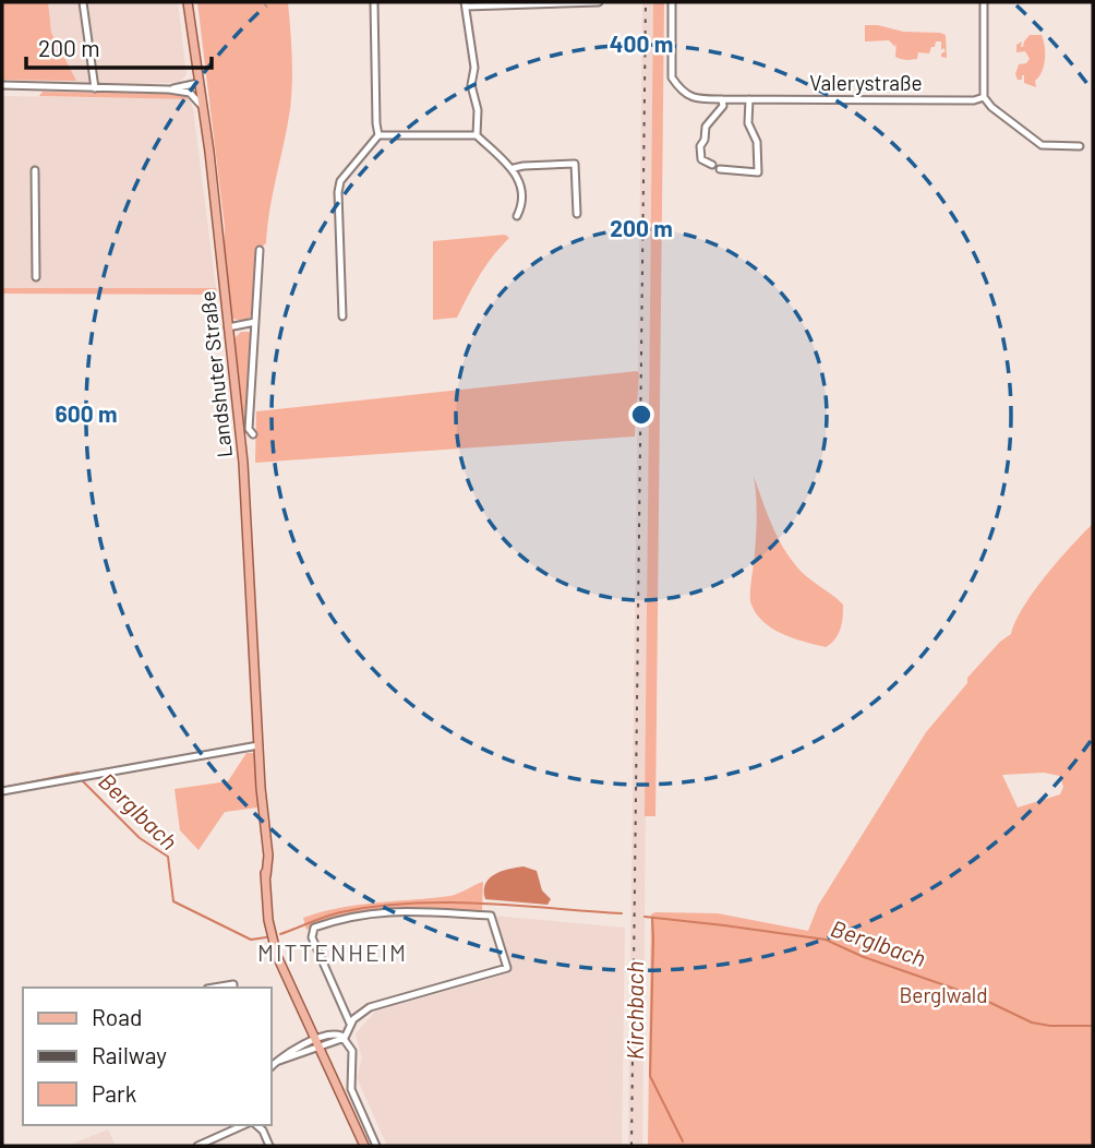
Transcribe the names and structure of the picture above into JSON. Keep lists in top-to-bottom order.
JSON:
{
  "streets": {
    "main road": ["Landshuter Straße"],
    "street": ["Valerystraße"]
  },
  "districts": ["MITTENHEIM"],
  "water": ["Berglbach", "Kirchbach"],
  "parks": ["Berglwald"],
  "legend": ["Road", "Railway", "Park"],
  "scale_bar": "200 m",
  "rings": ["400 m", "200 m", "600 m"]
}
